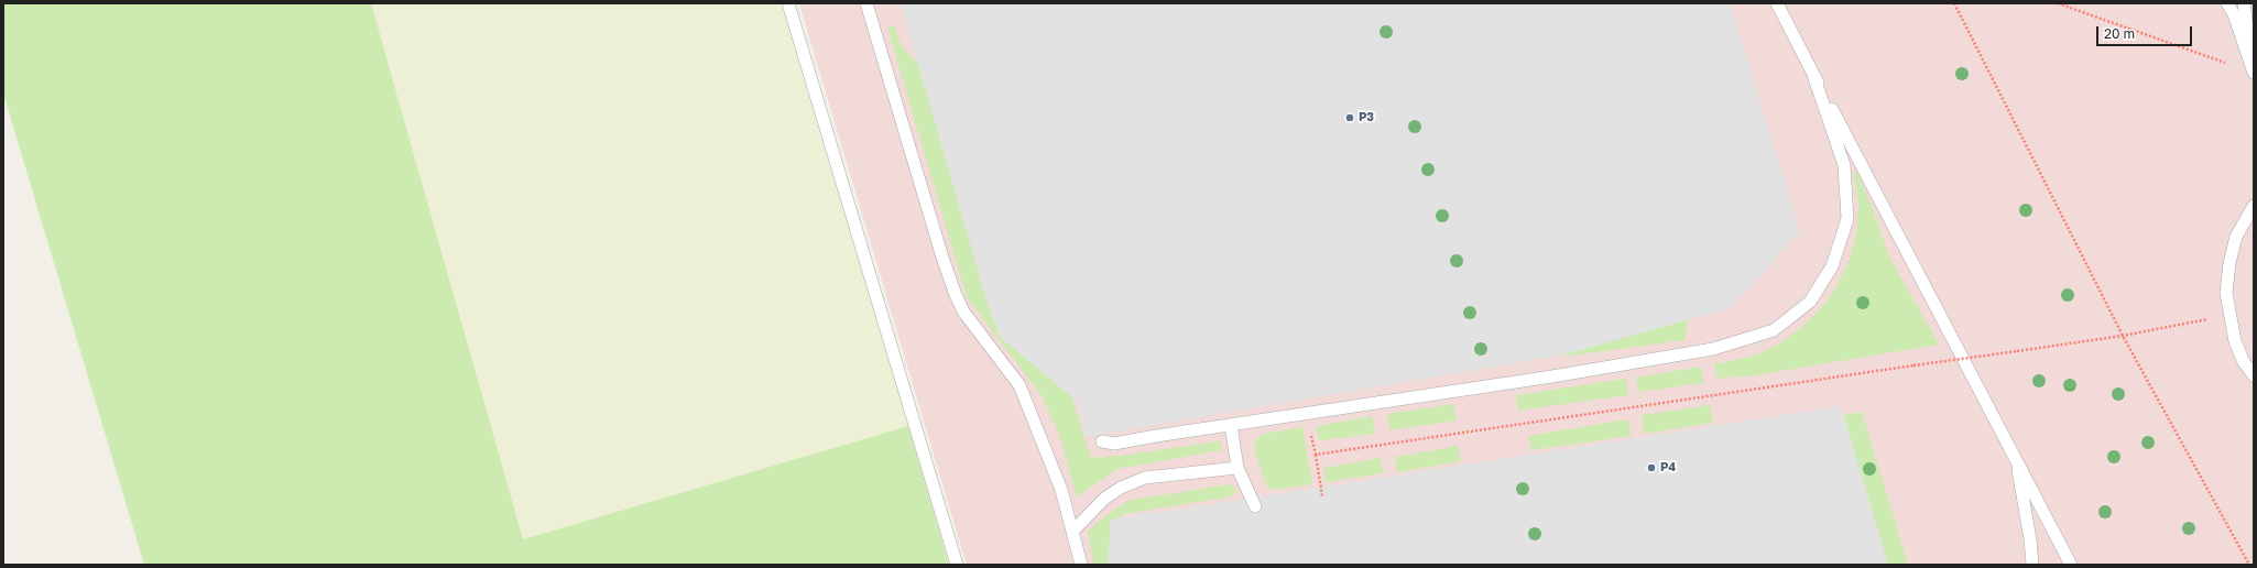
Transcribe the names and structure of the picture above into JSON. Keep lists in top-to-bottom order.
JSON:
{
  "places": ["P3", "P4"],
  "scale_bar": "20 m"
}
